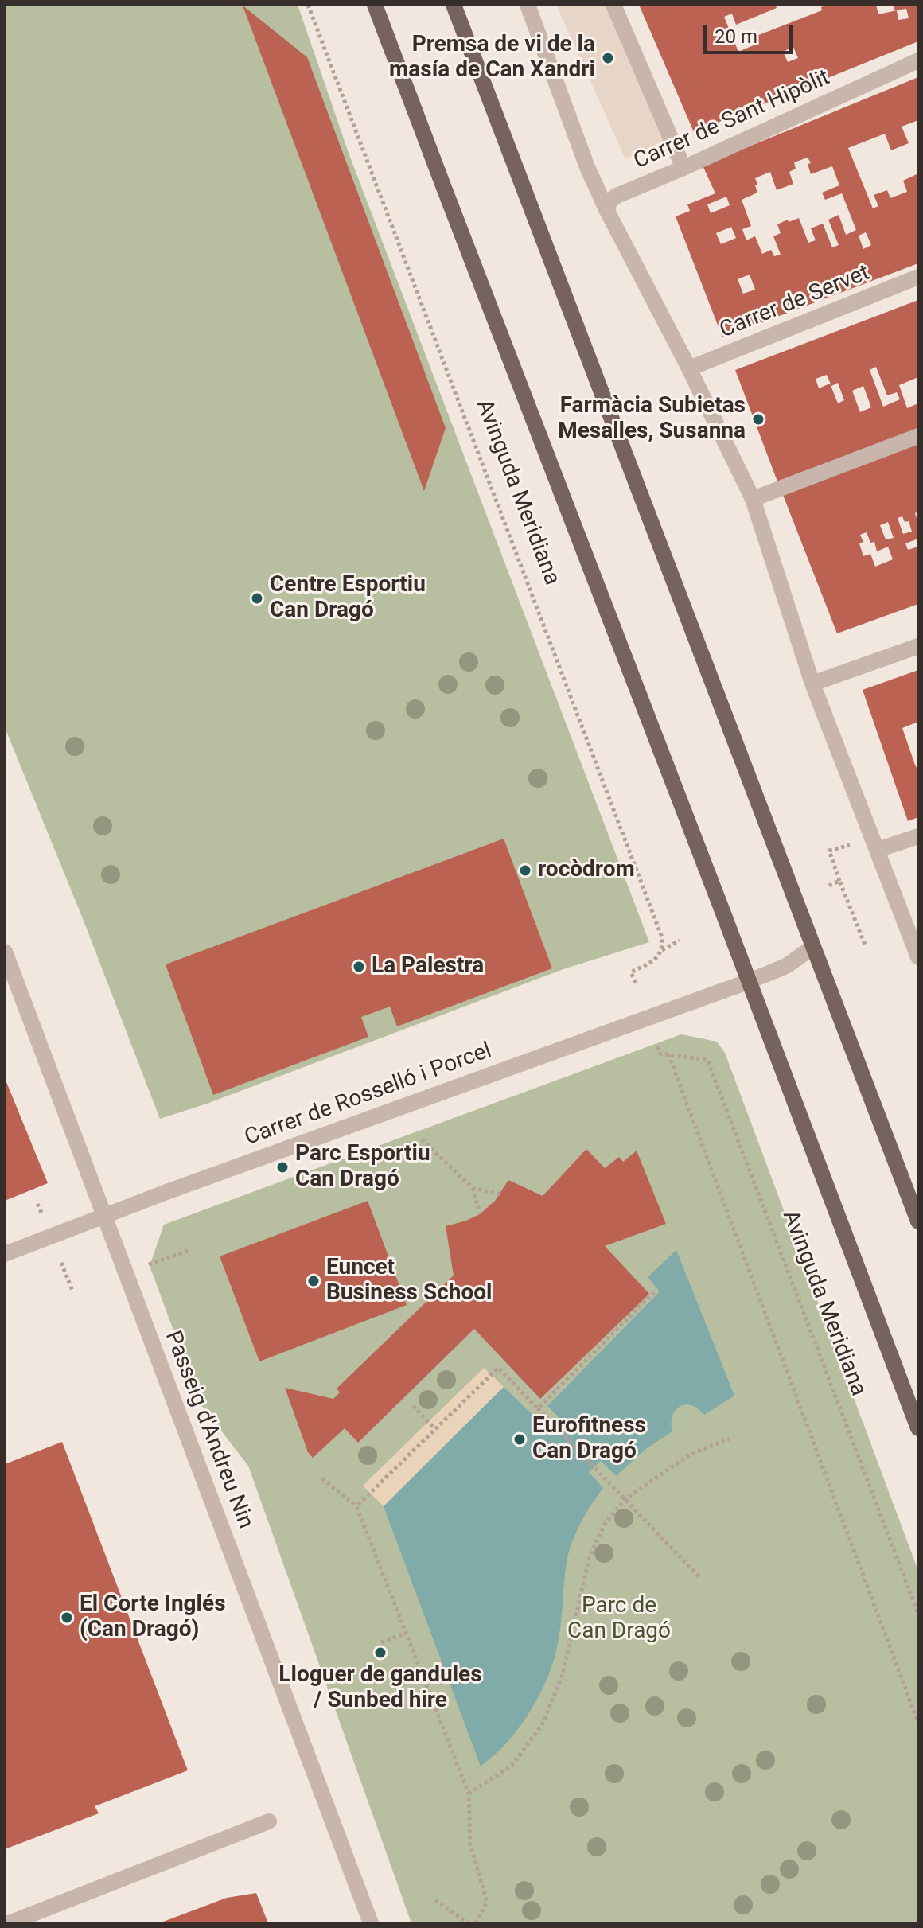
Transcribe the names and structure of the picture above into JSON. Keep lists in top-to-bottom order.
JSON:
{
  "streets": {
    "main road": ["Avinguda Meridiana"],
    "street": [
      "Carrer de Sant Hipòlit",
      "Carrer de Servet",
      "Carrer de Rosselló i Porcel",
      "Passeig d'Andreu Nin"
    ]
  },
  "crossings": [
    ["Avinguda Meridiana", "Carrer de Rosselló i Porcel"],
    ["Carrer de Rosselló i Porcel", "Passeig d'Andreu Nin"]
  ],
  "parks": ["Parc de Can Dragó"],
  "places": [
    "Premsa de vi de la masía de Can Xandri",
    "Farmàcia Subietas Mesalles, Susanna",
    "Centre Esportiu Can Dragó",
    "rocòdrom",
    "La Palestra",
    "Parc Esportiu Can Dragó",
    "Euncet Business School",
    "Eurofitness Can Dragó",
    "El Corte Inglés (Can Dragó)",
    "Lloguer de gandules / Sunbed hire"
  ],
  "scale_bar": "20 m"
}
